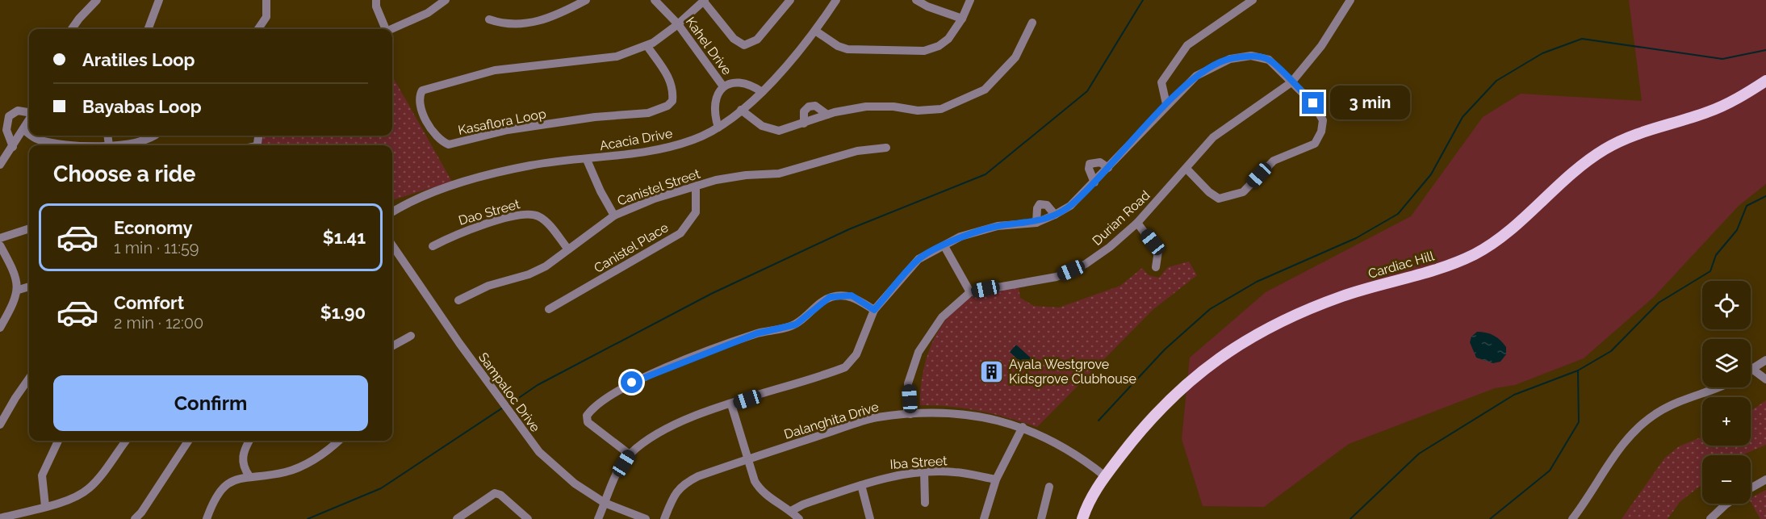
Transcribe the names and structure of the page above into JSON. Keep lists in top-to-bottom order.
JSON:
{
  "streets": {
    "main road": ["Cardiac Hill"],
    "street": [
      "Kahel Drive",
      "Kasaflora Loop",
      "Acacia Drive",
      "Canistel Street",
      "Dao Street",
      "Durian Road",
      "Canistel Place",
      "Sampaloc Drive",
      "Dalanghita Drive",
      "Iba Street"
    ]
  },
  "crossings": [
    ["Kahel Drive", "Kasaflora Loop"],
    ["Canistel Street", "Dao Street"],
    ["Canistel Street", "Canistel Place"],
    ["Cardiac Hill", "Dalanghita Drive"]
  ],
  "places": {
    "building": ["Ayala Westgrove Kidsgrove Clubhouse"]
  },
  "page": {
    "banner": ["Aratiles Loop", "Bayabas Loop"],
    "bubble": "3 min",
    "heading": "Choose a ride",
    "list": [
      {
        "name": "Economy",
        "note": "1 min · 11:59",
        "value": "$1.41"
      },
      {
        "name": "Comfort",
        "note": "2 min · 12:00",
        "value": "$1.90"
      }
    ],
    "map_buttons": ["+", "−"],
    "buttons": "Confirm"
  }
}
